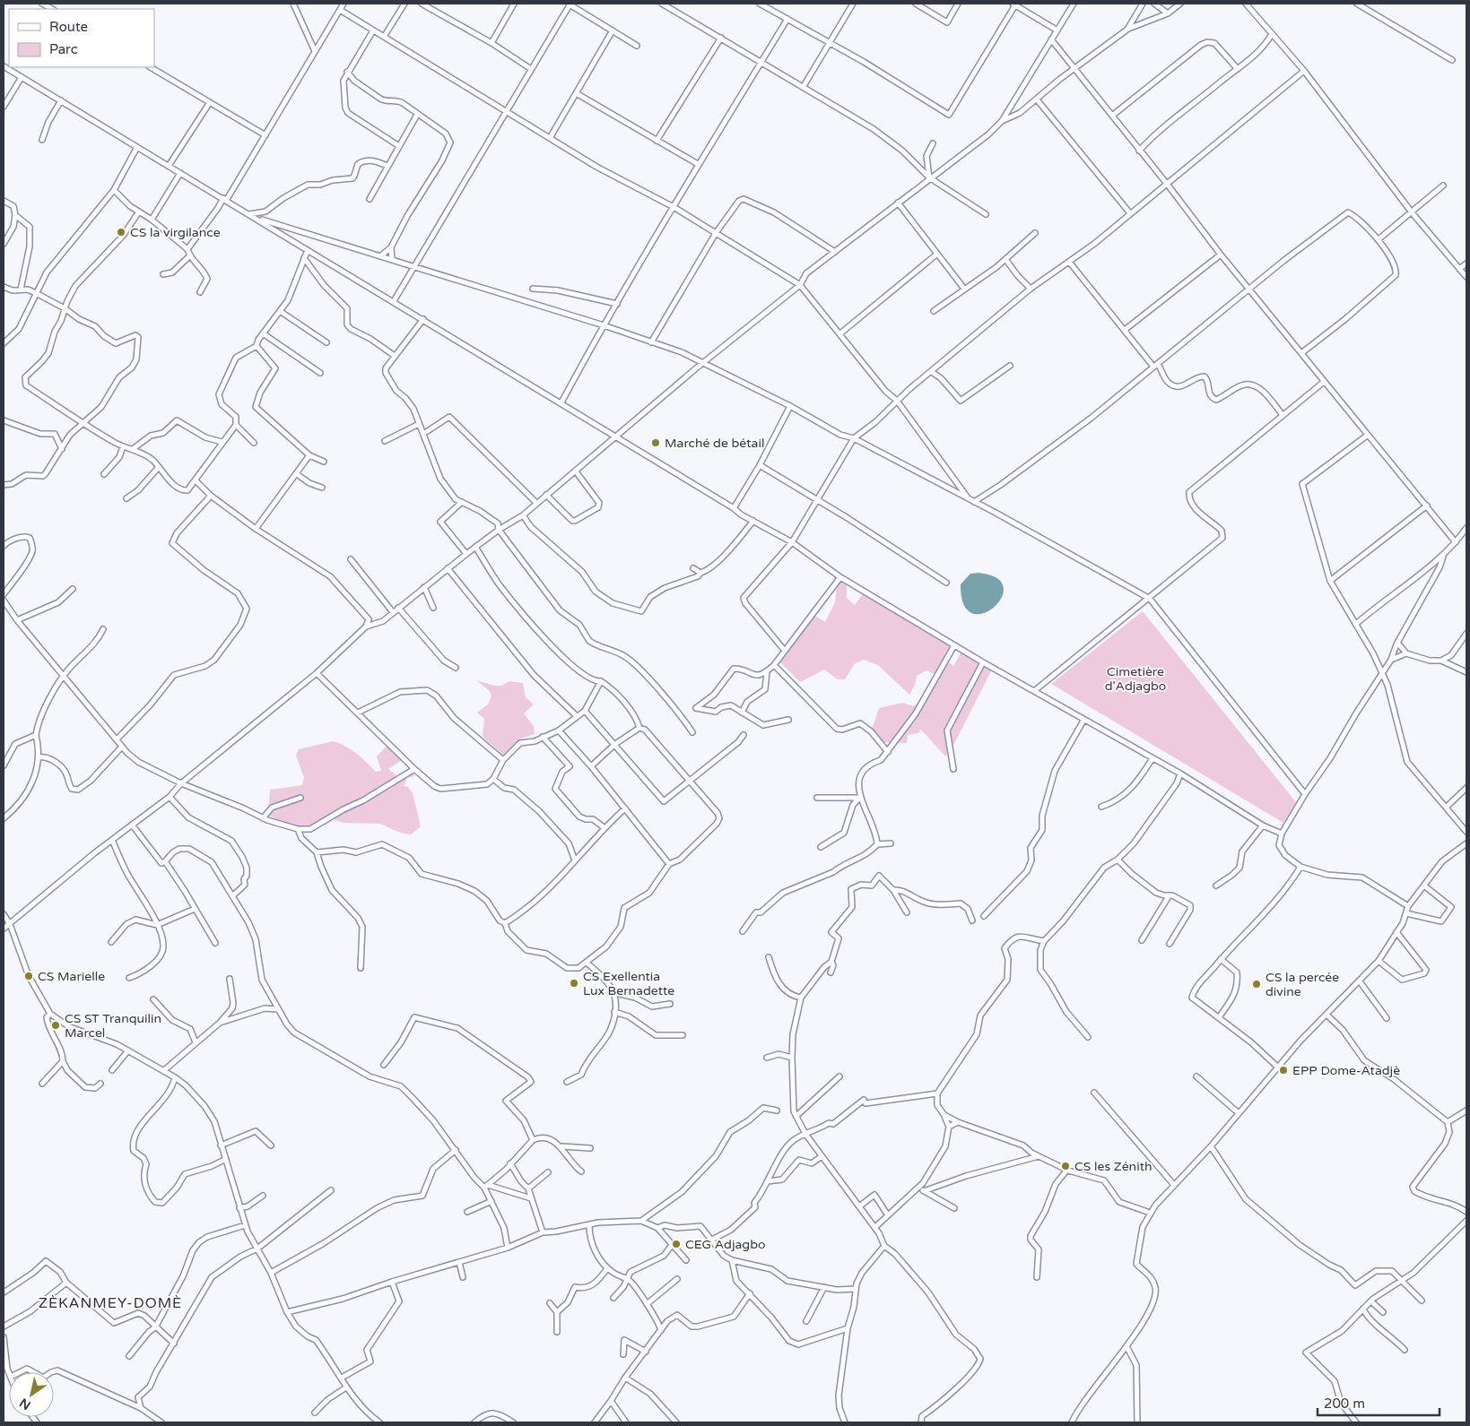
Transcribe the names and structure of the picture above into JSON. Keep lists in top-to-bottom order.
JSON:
{
  "districts": ["ZÈKANMEY-DOMÈ"],
  "parks": ["Cimetière d'Adjagbo"],
  "places": [
    "CS la virgilance",
    "Marché de bétail",
    "CS Marielle",
    "CS Exellentia Lux Bernadette",
    "CS la percée divine",
    "CS ST Tranquilin Marcel",
    "EPP Dome-Atadjè",
    "CS les Zénith",
    "CEG Adjagbo"
  ],
  "legend": ["Route", "Parc"],
  "scale_bar": "200 m",
  "north": "bottom left"
}
